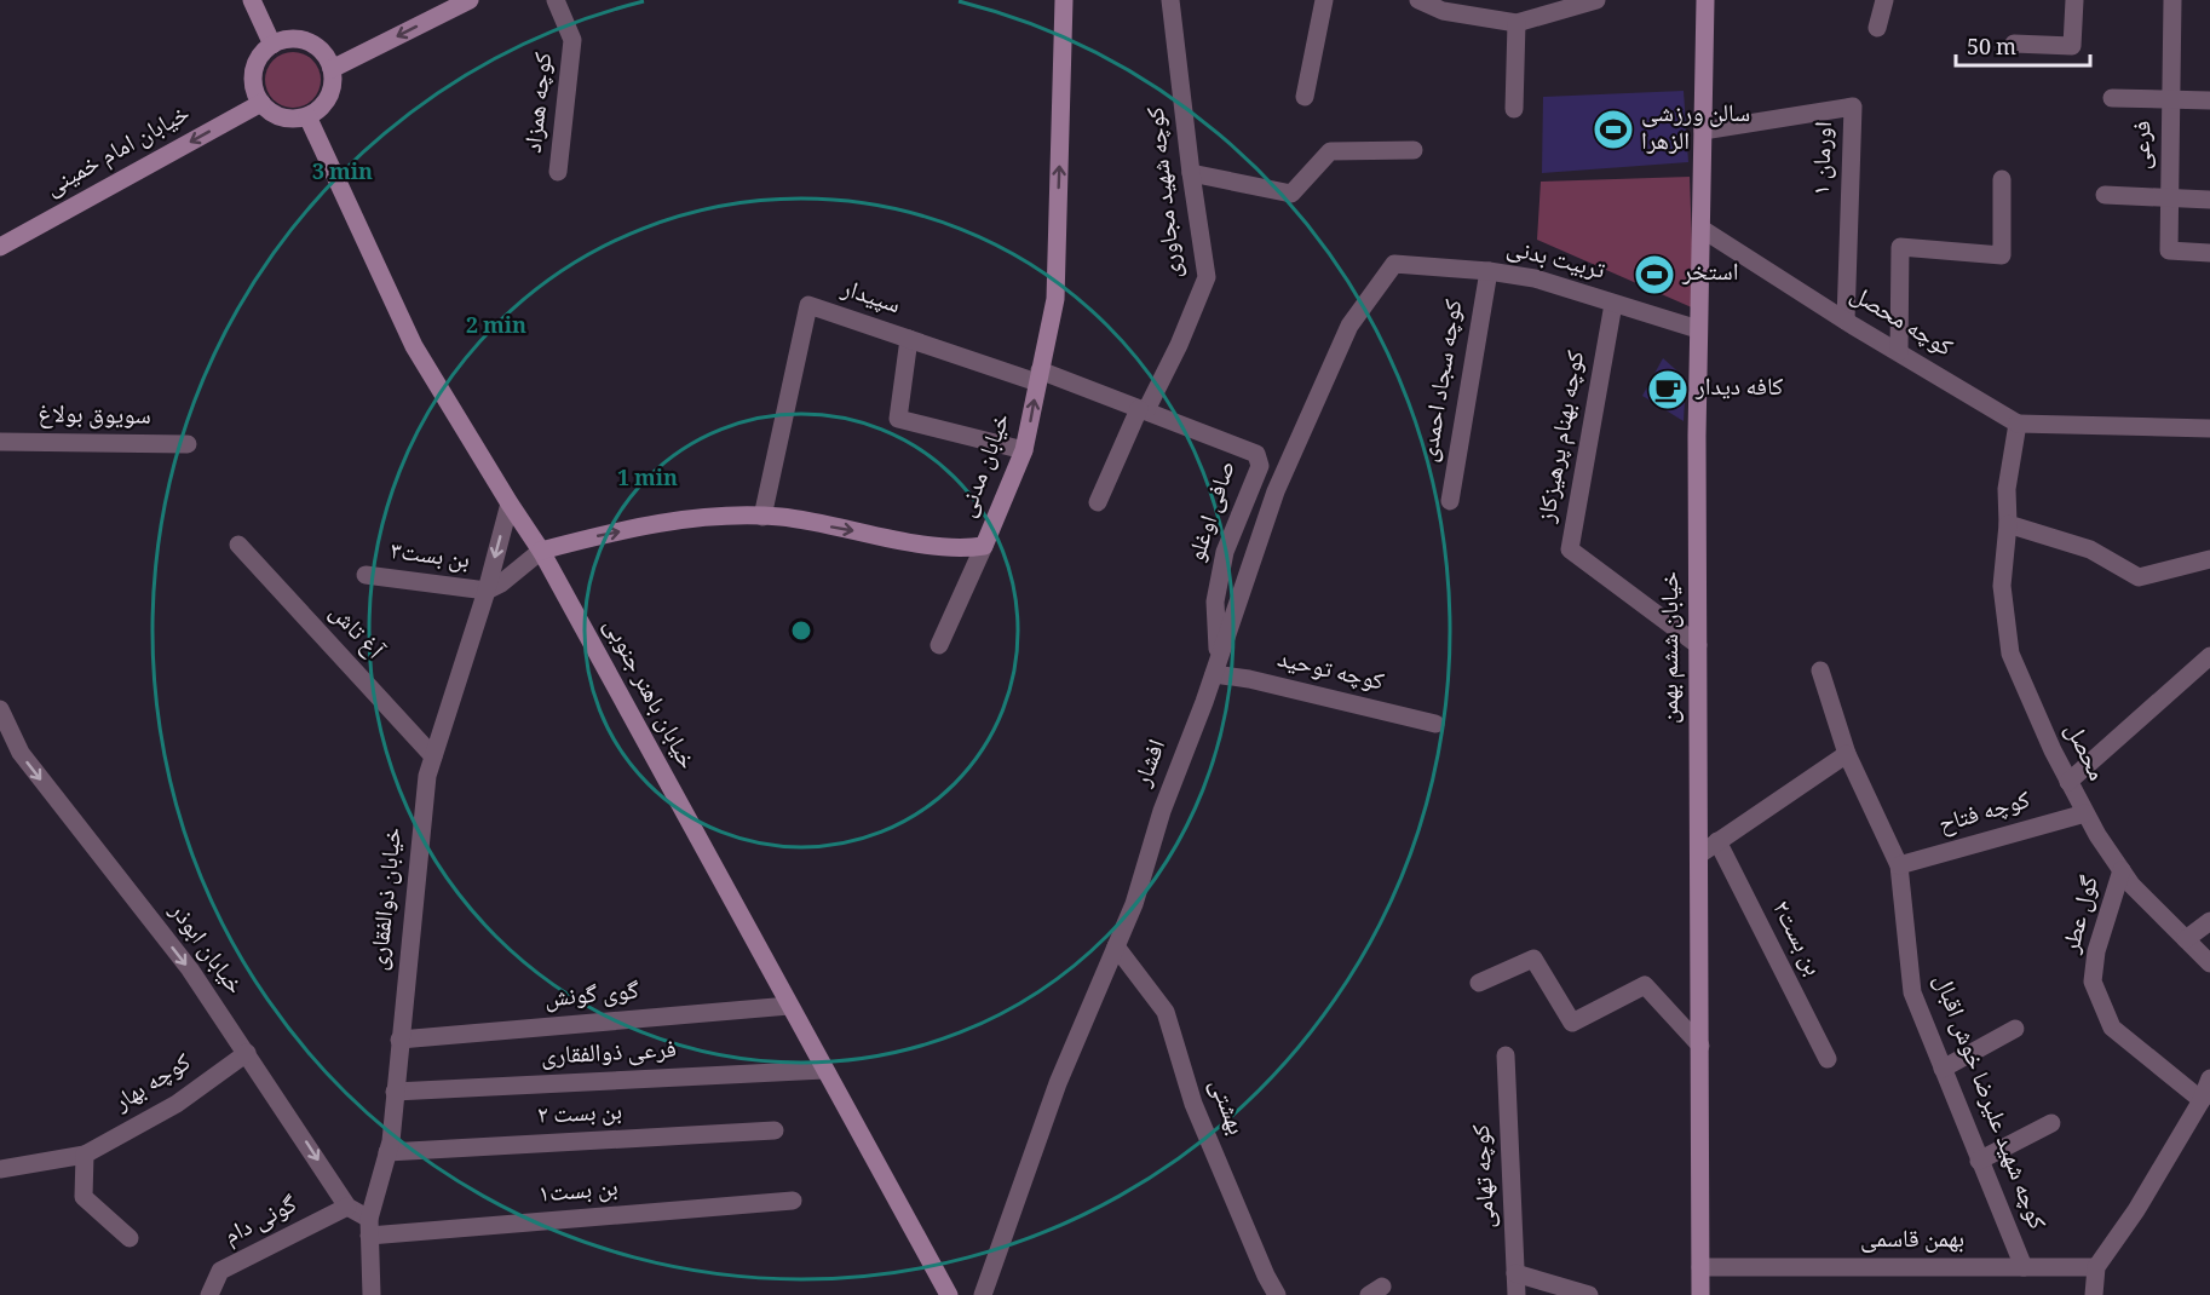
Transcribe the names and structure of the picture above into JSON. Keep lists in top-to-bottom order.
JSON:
{
  "streets": {
    "street": [
      "کوچه همزاد",
      "فرعی",
      "خیابان امام خمینی",
      "اورمان ۱",
      "کوچه شهید مجاوری",
      "تربیت بدنی",
      "سپیدار",
      "کوچه محصل",
      "کوچه سجاد احمدی",
      "سویوق بولاغ",
      "کوچه بهنام پرهیزکاز",
      "خیابان مدنی",
      "صافی اوغلو",
      "بن بست۳",
      "آغ تاش",
      "خیابان ششم بهمن",
      "کوچه توحید",
      "خیابان باهنر جنوبی",
      "محصل",
      "افشار",
      "کوچه فتاح",
      "خیابان ذوالفقاری",
      "گول عطر",
      "بن بست۲",
      "خیابان ابوذر",
      "گوی گونش",
      "فرعی ذوالفقاری",
      "کوچه بهار",
      "کوچه شهید علیرضا خوش اقبال",
      "بهشتی",
      "بن بست ۲",
      "کوچه تهامی",
      "بن بست۱",
      "گونی دام",
      "بهمن قاسمی"
    ]
  },
  "crossings": [
    ["خیابان امام خمینی", "خیابان باهنر جنوبی"],
    ["اورمان ۱", "کوچه محصل"],
    ["اورمان ۱", "خیابان ششم بهمن"],
    ["کوچه شهید مجاوری", "سپیدار"],
    ["کوچه شهید مجاوری", "صافی اوغلو"],
    ["تربیت بدنی", "کوچه سجاد احمدی"],
    ["تربیت بدنی", "کوچه بهنام پرهیزکاز"],
    ["تربیت بدنی", "خیابان ششم بهمن"],
    ["تربیت بدنی", "افشار"],
    ["سپیدار", "خیابان مدنی"],
    ["سپیدار", "صافی اوغلو"],
    ["کوچه محصل", "خیابان ششم بهمن"],
    ["کوچه محصل", "محصل"],
    ["کوچه بهنام پرهیزکاز", "خیابان ششم بهمن"],
    ["خیابان مدنی", "خیابان باهنر جنوبی"],
    ["صافی اوغلو", "کوچه توحید"],
    ["صافی اوغلو", "افشار"],
    ["بن بست۳", "خیابان ذوالفقاری"],
    ["آغ تاش", "خیابان ذوالفقاری"],
    ["خیابان ششم بهمن", "بهمن قاسمی"],
    ["کوچه توحید", "افشار"],
    ["خیابان باهنر جنوبی", "خیابان ذوالفقاری"],
    ["خیابان باهنر جنوبی", "گوی گونش"],
    ["خیابان باهنر جنوبی", "فرعی ذوالفقاری"],
    ["محصل", "کوچه فتاح"],
    ["محصل", "گول عطر"],
    ["افشار", "بهشتی"],
    ["کوچه فتاح", "کوچه شهید علیرضا خوش اقبال"],
    ["خیابان ذوالفقاری", "گوی گونش"],
    ["خیابان ذوالفقاری", "فرعی ذوالفقاری"],
    ["خیابان ذوالفقاری", "بن بست ۲"],
    ["خیابان ذوالفقاری", "بن بست۱"],
    ["خیابان ابوذر", "کوچه بهار"],
    ["خیابان ابوذر", "گونی دام"],
    ["کوچه شهید علیرضا خوش اقبال", "بهمن قاسمی"]
  ],
  "one_way": ["خیابان امام خمینی", "خیابان ابوذر"],
  "places": {
    "sports": ["سالن ورزشی الزهرا", "استخر"],
    "cafe": ["کافه دیدار"]
  },
  "scale_bar": "50 m",
  "rings": ["3 min", "2 min", "1 min"]
}
